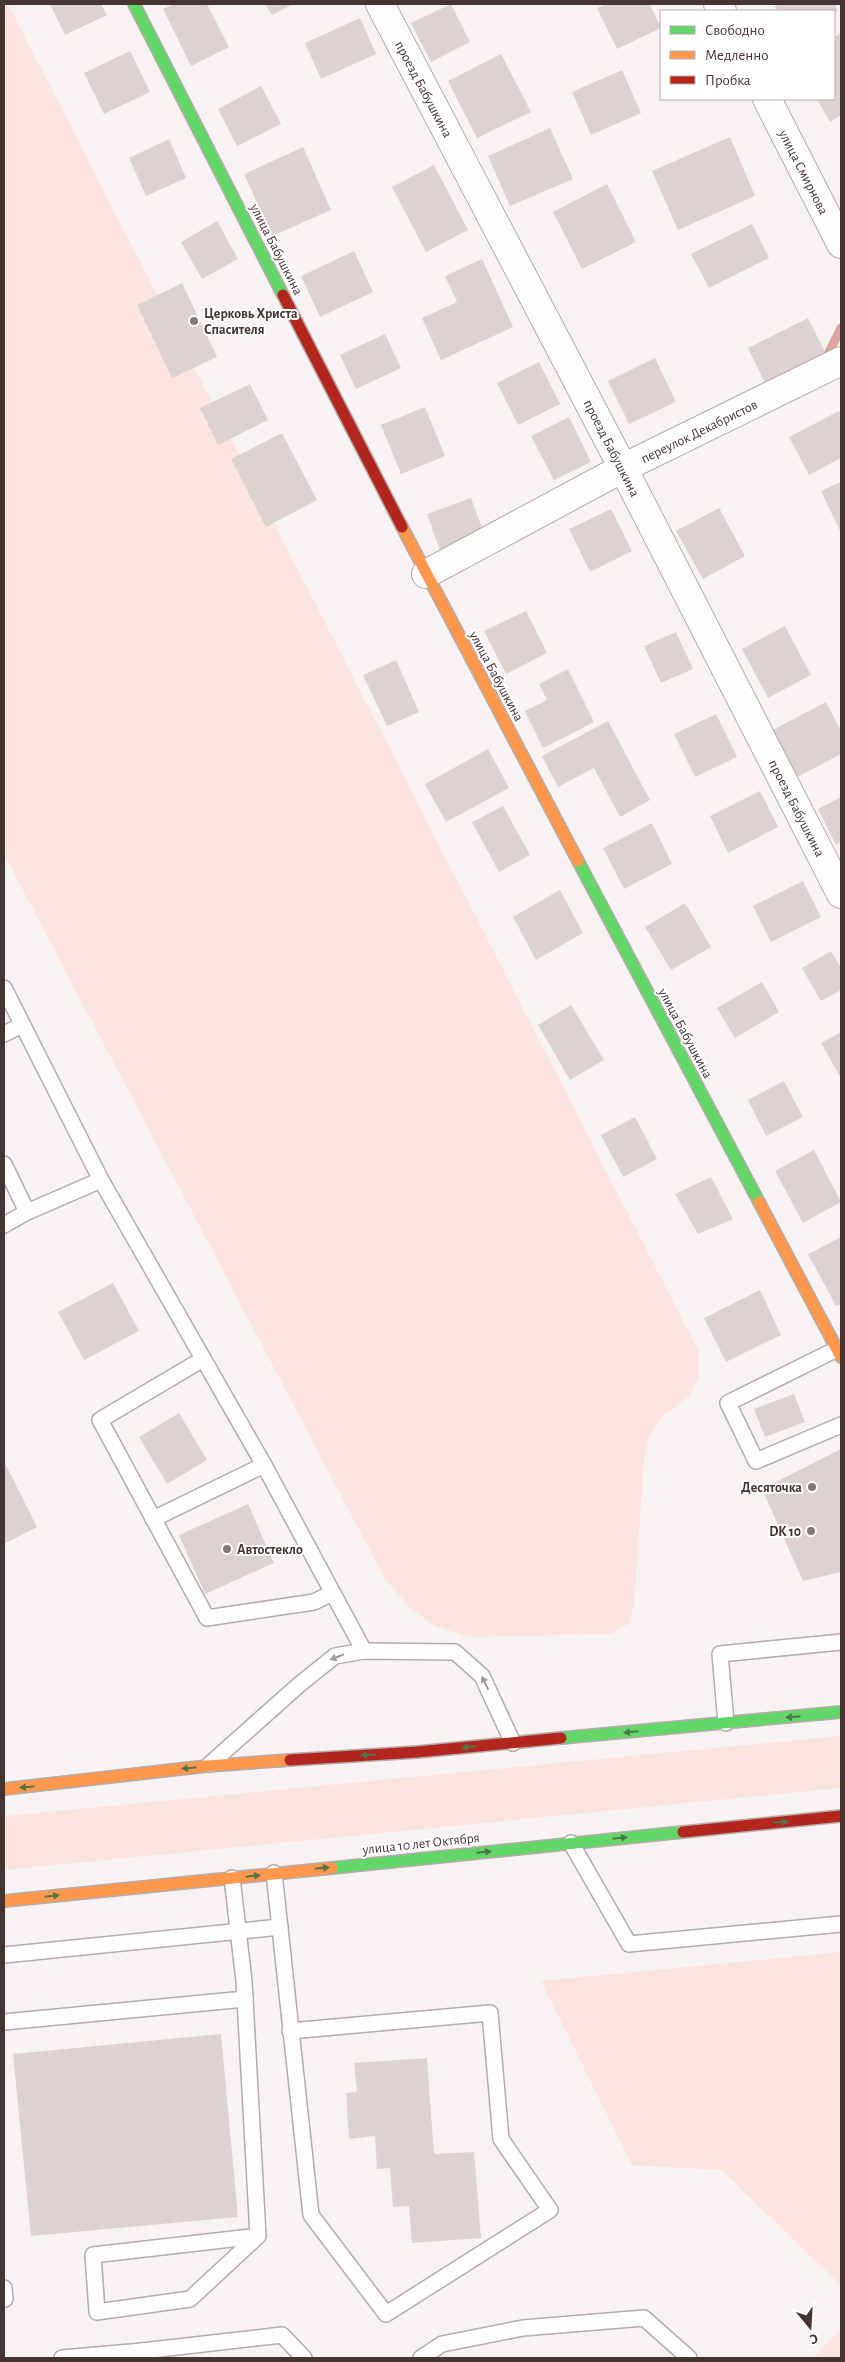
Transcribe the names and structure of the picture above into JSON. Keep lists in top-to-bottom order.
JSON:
{
  "streets": {
    "main road": ["улица Бабушкина", "улица 10 лет Октября"],
    "street": ["проезд Бабушкина", "улица Смирнова", "переулок Декабристов"]
  },
  "crossings": [
    ["проезд Бабушкина", "переулок Декабристов"],
    ["улица Бабушкина", "переулок Декабристов"]
  ],
  "one_way": ["улица 10 лет Октября"],
  "places": [
    "Церковь Христа Спасителя",
    "Десяточка",
    "DK 10",
    "Автостекло"
  ],
  "legend": ["Свободно", "Медленно", "Пробка"],
  "north": "bottom"
}
